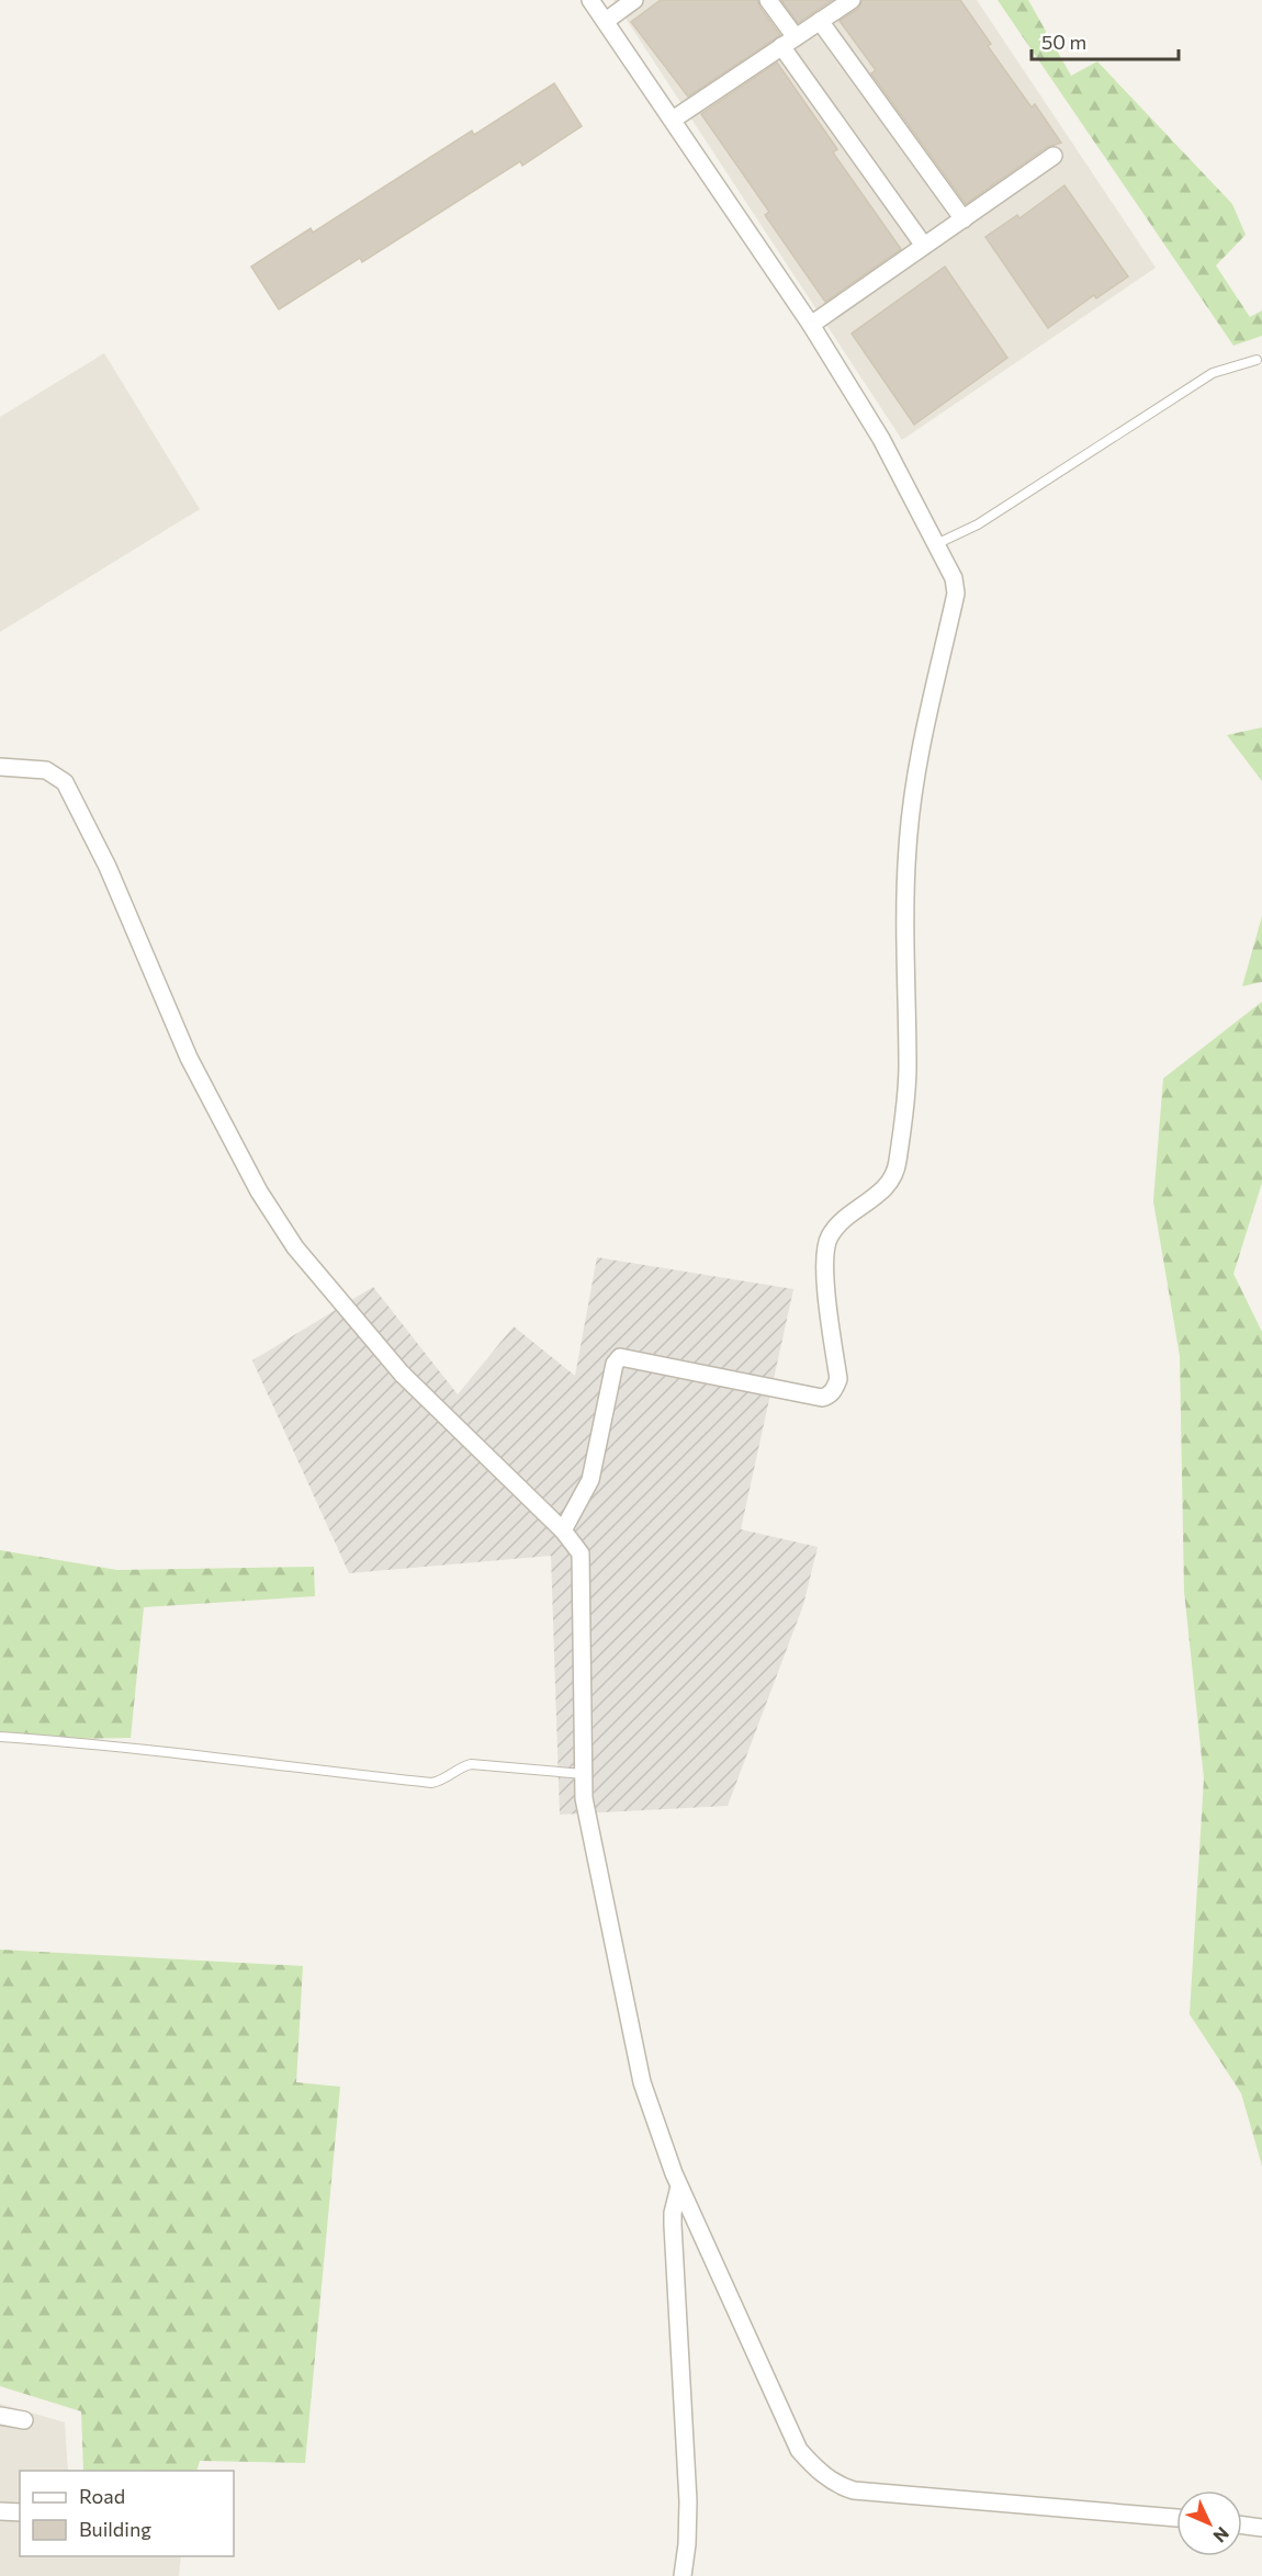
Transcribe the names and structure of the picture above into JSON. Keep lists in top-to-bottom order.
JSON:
{
  "legend": ["Road", "Building"],
  "scale_bar": "50 m",
  "north": "bottom right"
}
